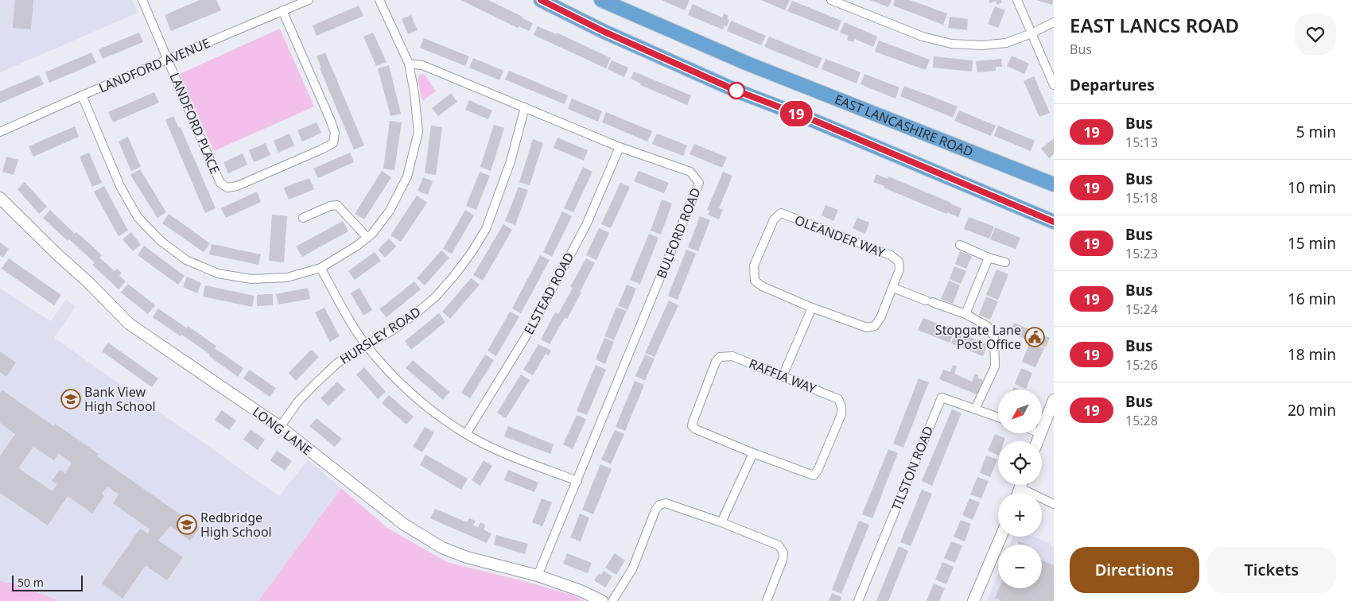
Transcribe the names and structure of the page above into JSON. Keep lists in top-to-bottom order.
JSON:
{
  "streets": {
    "highway": ["EAST LANCASHIRE ROAD"],
    "street": [
      "LANDFORD AVENUE",
      "LANDFORD PLACE",
      "BULFORD ROAD",
      "OLEANDER WAY",
      "ELSTEAD ROAD",
      "HURSLEY ROAD",
      "RAFFIA WAY",
      "LONG LANE",
      "TILSTON ROAD"
    ]
  },
  "crossings": [
    ["LANDFORD AVENUE", "LANDFORD PLACE"],
    ["BULFORD ROAD", "ELSTEAD ROAD"],
    ["BULFORD ROAD", "HURSLEY ROAD"],
    ["BULFORD ROAD", "LONG LANE"],
    ["HURSLEY ROAD", "LONG LANE"]
  ],
  "places": {
    "public building": ["Stopgate Lane Post Office"],
    "school or university": ["Bank View High School", "Redbridge High School"]
  },
  "lines": ["bus line 19"],
  "scale_bar": "50 m",
  "north": "bottom left",
  "page": {
    "on_map": "19",
    "heading": [
      ["EAST LANCS ROAD", "Bus"],
      "Departures"
    ],
    "list": [
      {
        "mark": "19",
        "name": "Bus",
        "note": "15:13",
        "value": "5 min"
      },
      {
        "mark": "19",
        "name": "Bus",
        "note": "15:18",
        "value": "10 min"
      },
      {
        "mark": "19",
        "name": "Bus",
        "note": "15:23",
        "value": "15 min"
      },
      {
        "mark": "19",
        "name": "Bus",
        "note": "15:24",
        "value": "16 min"
      },
      {
        "mark": "19",
        "name": "Bus",
        "note": "15:26",
        "value": "18 min"
      },
      {
        "mark": "19",
        "name": "Bus",
        "note": "15:28",
        "value": "20 min"
      }
    ],
    "map_buttons": ["+", "−"],
    "buttons": ["Directions", "Tickets"],
    "scale": "50 m"
  }
}
